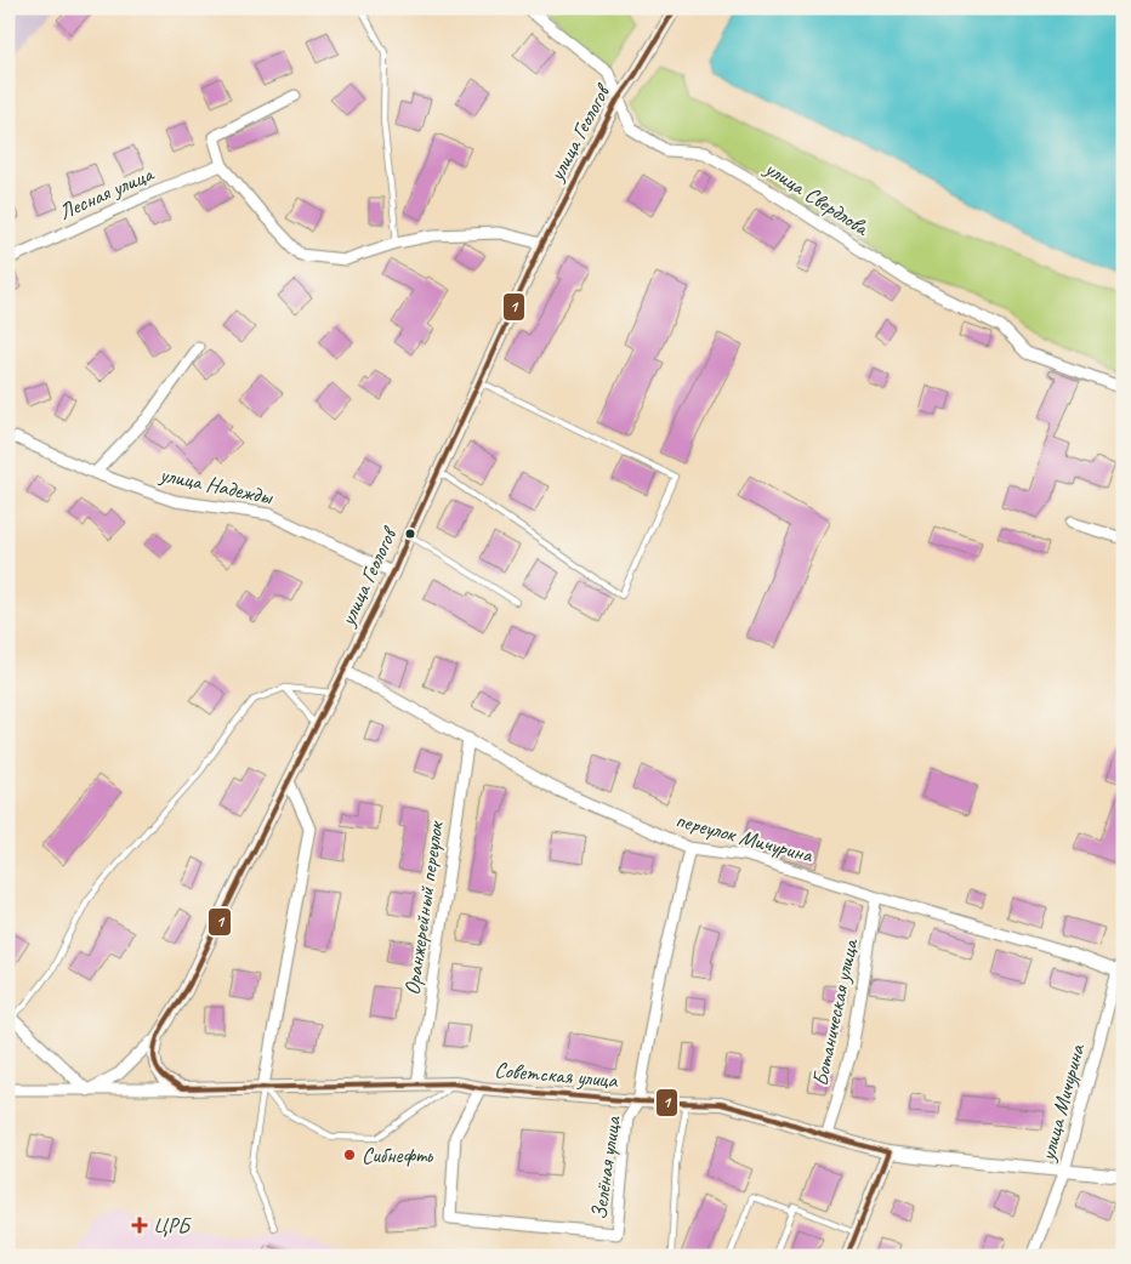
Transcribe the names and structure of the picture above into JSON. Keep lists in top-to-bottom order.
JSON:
{
  "streets": {
    "street": [
      "улица Геологов",
      "Лесная улица",
      "улица Свердлова",
      "улица Надежды",
      "переулок Мичурина",
      "Оранжерейный переулок",
      "Ботаническая улица",
      "Советская улица",
      "улица Мичурина",
      "Зелёная улица"
    ]
  },
  "crossings": [
    ["улица Геологов", "улица Свердлова"],
    ["улица Геологов", "улица Надежды"],
    ["улица Геологов", "переулок Мичурина"],
    ["улица Геологов", "Советская улица"],
    ["переулок Мичурина", "Оранжерейный переулок"],
    ["переулок Мичурина", "Ботаническая улица"],
    ["переулок Мичурина", "улица Мичурина"],
    ["переулок Мичурина", "Зелёная улица"],
    ["Оранжерейный переулок", "Советская улица"],
    ["Ботаническая улица", "Советская улица"],
    ["Советская улица", "улица Мичурина"],
    ["Советская улица", "Зелёная улица"]
  ],
  "places": {
    "other": ["Сибнефть"],
    "health": ["ЦРБ"]
  },
  "lines": ["transit line 1"]
}
